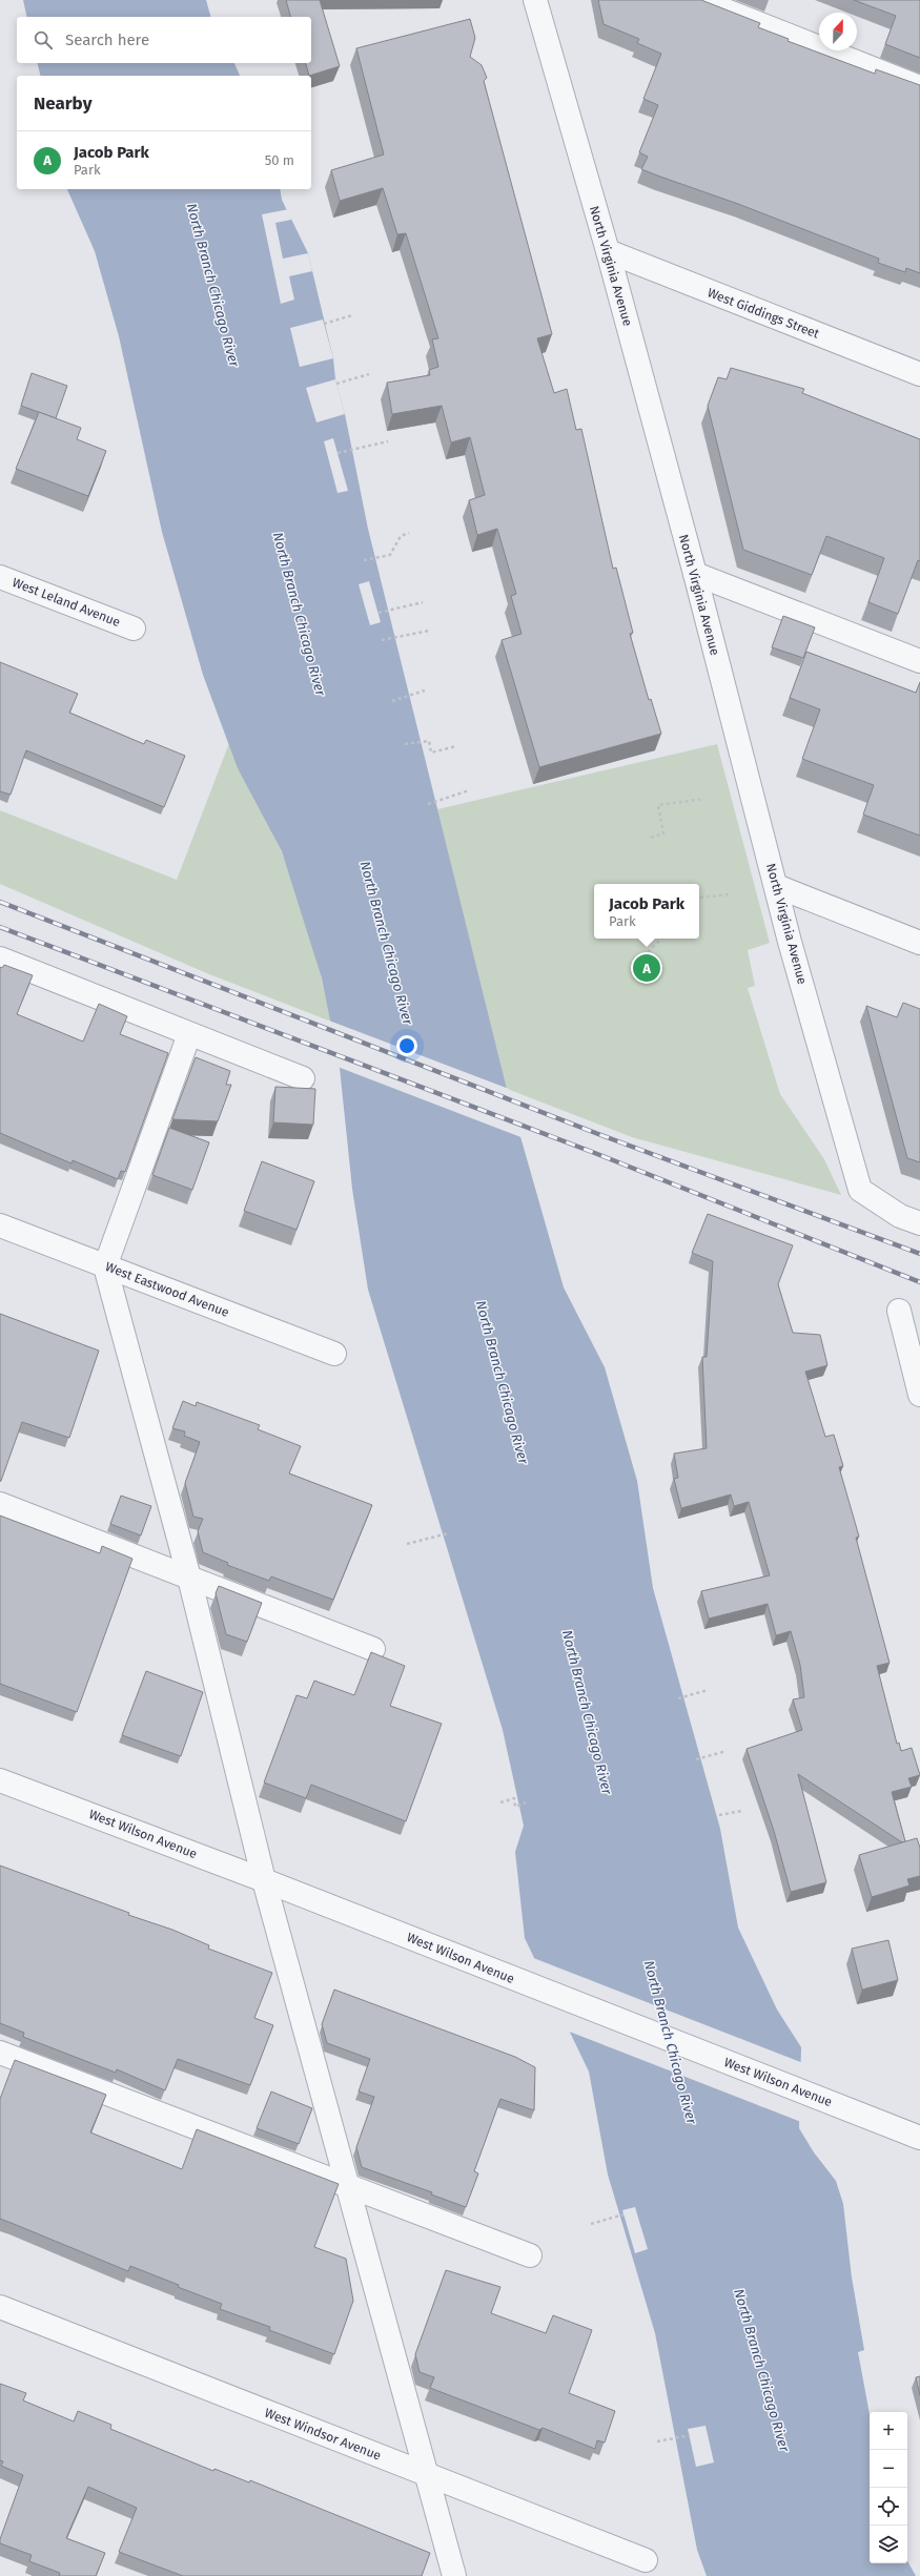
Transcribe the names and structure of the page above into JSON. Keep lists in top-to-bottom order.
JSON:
{
  "streets": {
    "street": [
      "North Virginia Avenue",
      "West Giddings Street",
      "West Leland Avenue",
      "West Eastwood Avenue",
      "West Wilson Avenue",
      "West Windsor Avenue"
    ]
  },
  "crossings": [
    ["North Virginia Avenue", "West Giddings Street"]
  ],
  "water": ["North Branch Chicago River"],
  "north": "top",
  "page": {
    "search": "Search here",
    "heading": "Nearby",
    "list": [
      {
        "mark": "A",
        "name": "Jacob Park",
        "note": "Park",
        "value": "50 m"
      }
    ],
    "popup": ["Jacob Park", "Park"],
    "pins": "A",
    "map_buttons": ["+", "−"]
  }
}
